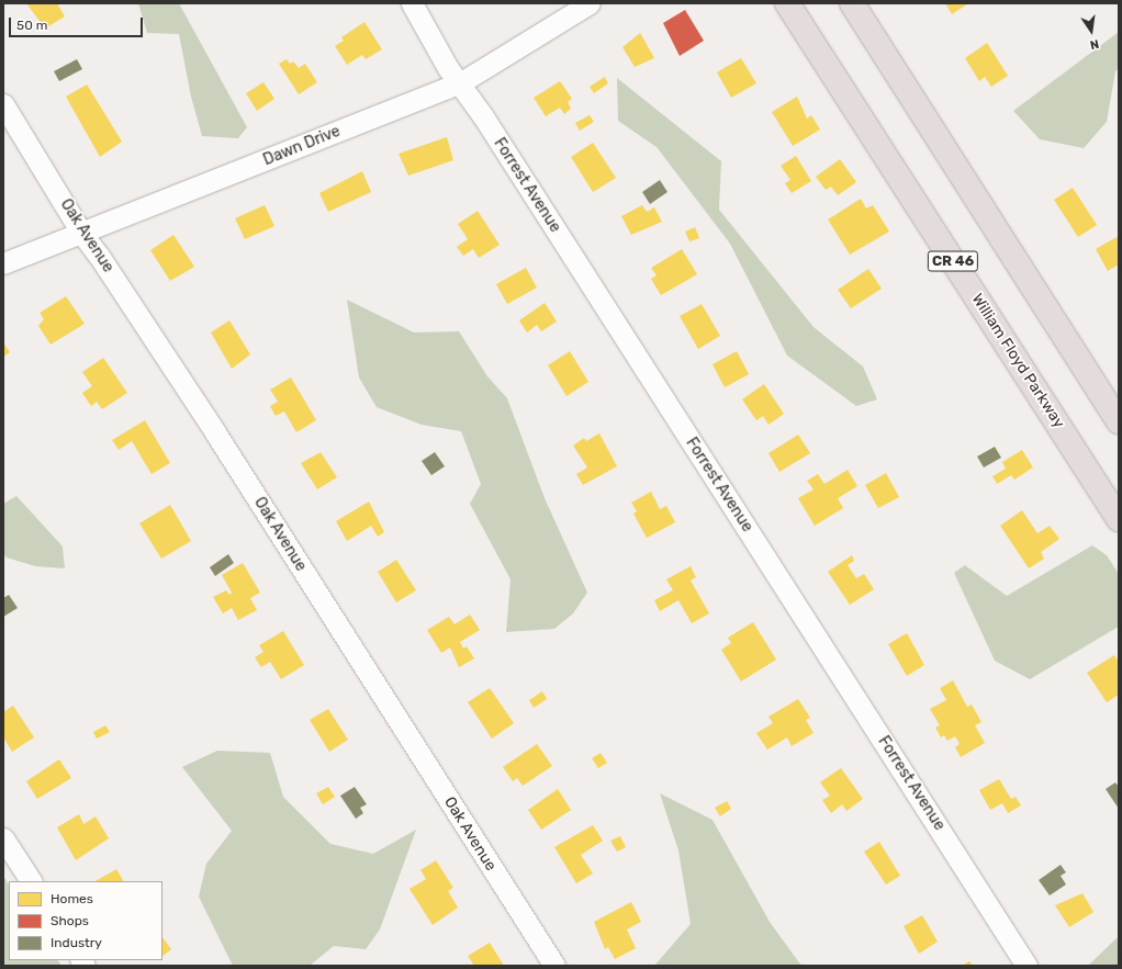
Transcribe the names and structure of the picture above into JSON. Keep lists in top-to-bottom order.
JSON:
{
  "streets": {
    "highway": ["CR 46", "William Floyd Parkway"],
    "street": ["Dawn Drive", "Forrest Avenue", "Oak Avenue"]
  },
  "crossings": [
    ["Dawn Drive", "Forrest Avenue"],
    ["Dawn Drive", "Oak Avenue"]
  ],
  "legend": ["Homes", "Shops", "Industry"],
  "scale_bar": "50 m",
  "north": "bottom"
}
